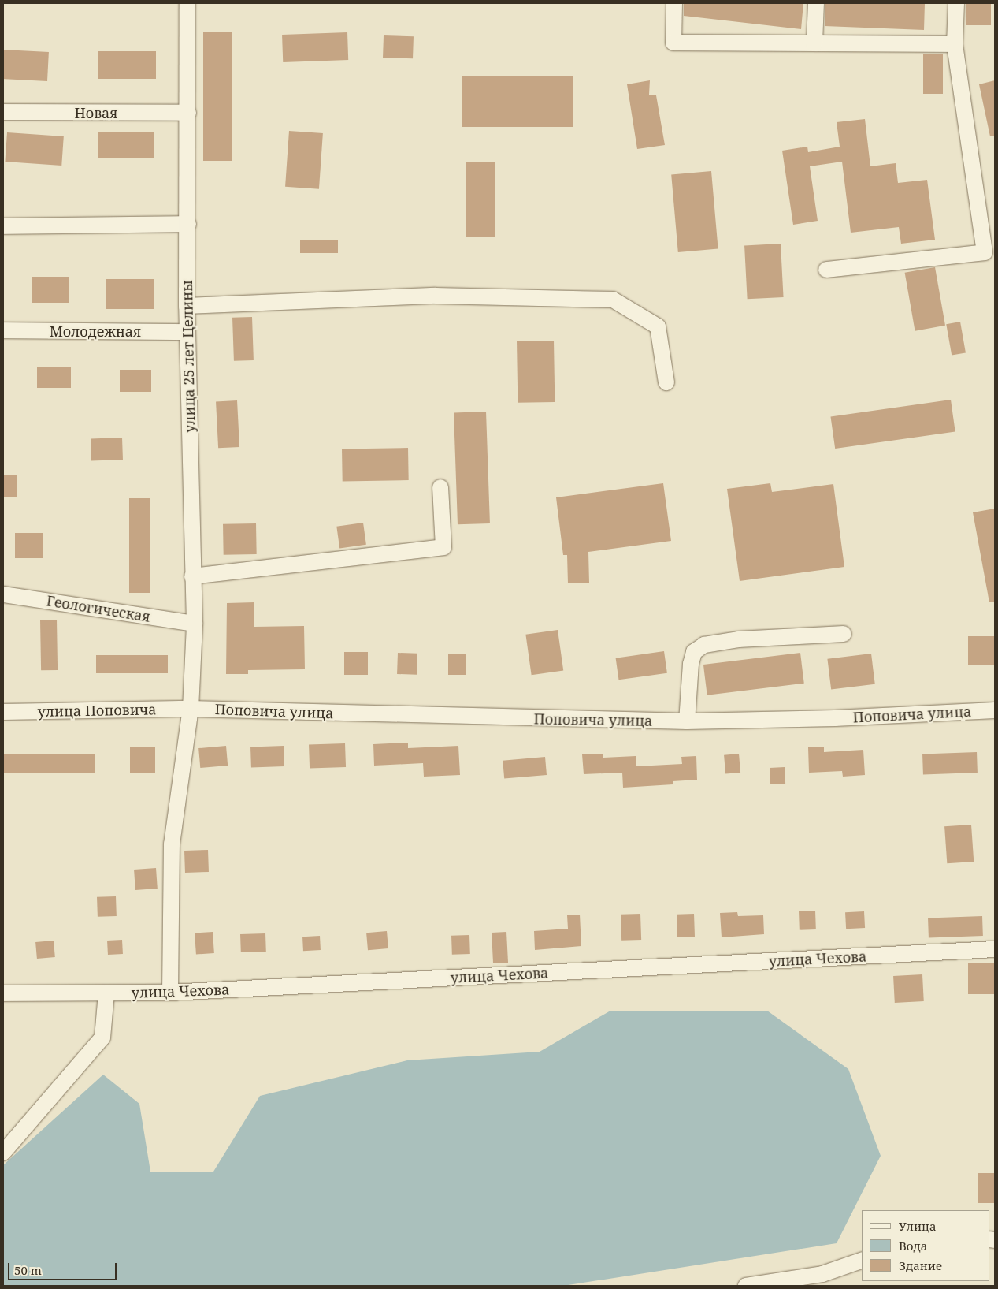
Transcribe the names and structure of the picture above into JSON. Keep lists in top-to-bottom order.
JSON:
{
  "streets": {
    "street": [
      "Новая",
      "Молодежная",
      "улица 25 лет Целины",
      "Геологическая",
      "улица Поповича",
      "Поповича улица",
      "улица Чехова"
    ]
  },
  "crossings": [
    ["Новая", "улица 25 лет Целины"],
    ["Молодежная", "улица 25 лет Целины"],
    ["улица 25 лет Целины", "Геологическая"],
    ["улица 25 лет Целины", "улица Поповича"],
    ["улица 25 лет Целины", "Поповича улица"],
    ["улица 25 лет Целины", "улица Чехова"],
    ["улица Поповича", "Поповича улица"]
  ],
  "legend": ["Улица", "Вода", "Здание"],
  "scale_bar": "50 m"
}
